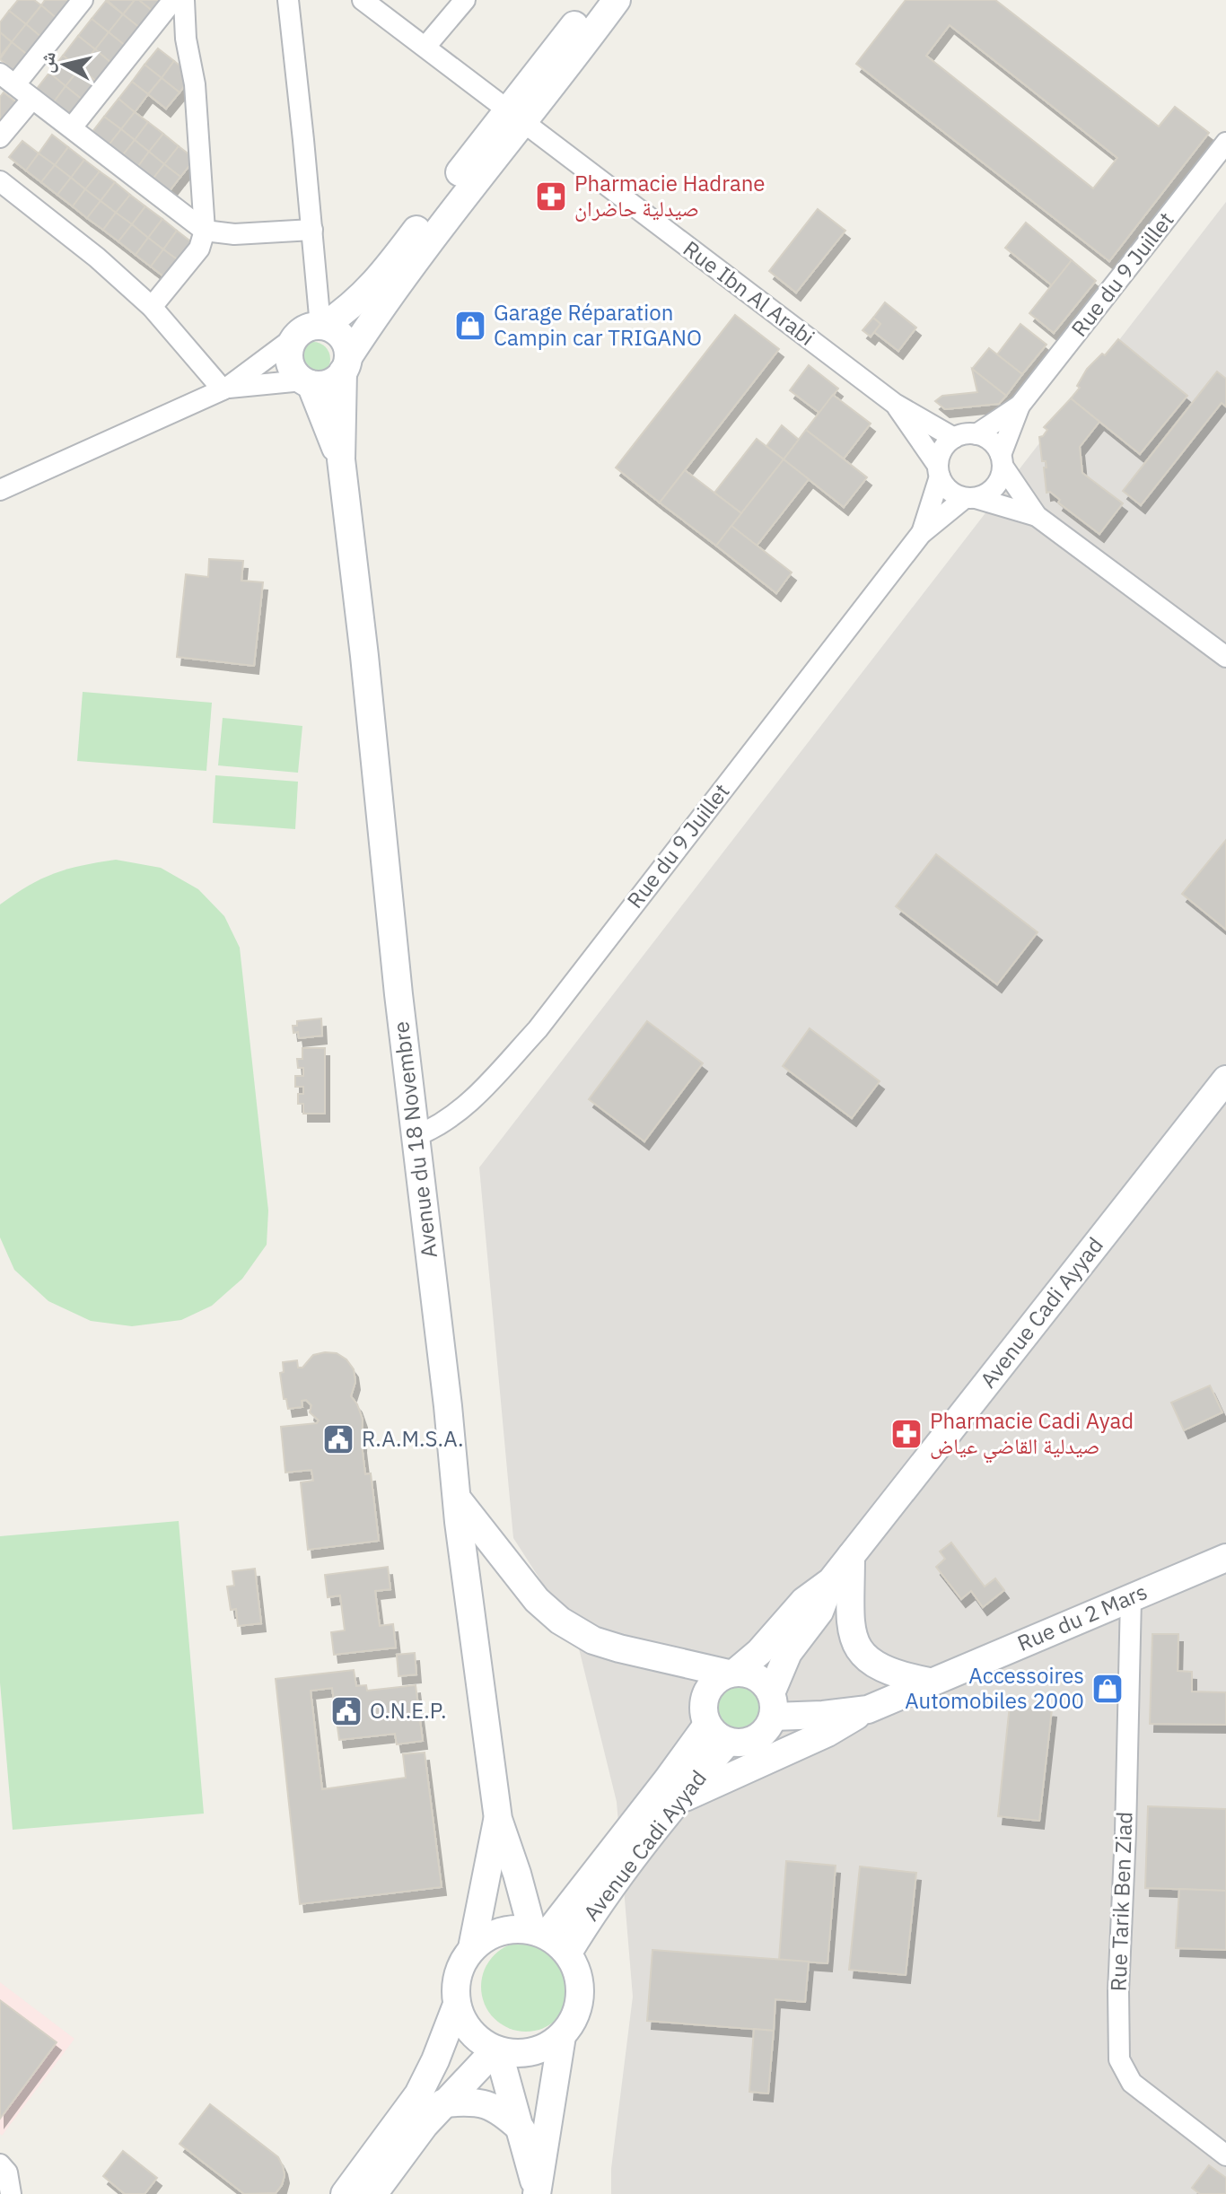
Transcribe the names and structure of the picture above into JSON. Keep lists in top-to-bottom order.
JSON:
{
  "streets": {
    "street": [
      "Rue du 9 Juillet",
      "Rue Ibn Al Arabi",
      "Avenue du 18 Novembre",
      "Avenue Cadi Ayyad",
      "Rue du 2 Mars",
      "Rue Tarik Ben Ziad"
    ]
  },
  "crossings": [
    ["Rue du 9 Juillet", "Rue Ibn Al Arabi"],
    ["Rue du 9 Juillet", "Avenue du 18 Novembre"],
    ["Avenue du 18 Novembre", "Avenue Cadi Ayyad"],
    ["Avenue Cadi Ayyad", "Rue du 2 Mars"],
    ["Rue du 2 Mars", "Rue Tarik Ben Ziad"]
  ],
  "places": {
    "pharmacy": ["Pharmacie Hadrane صيدلية حاضران", "Pharmacie Cadi Ayad صيدلية القاضي عياض"],
    "shop": ["Garage Réparation Campin car TRIGANO", "Accessoires Automobiles 2000"],
    "public building": ["R.A.M.S.A.", "O.N.E.P."]
  },
  "north": "left"
}
